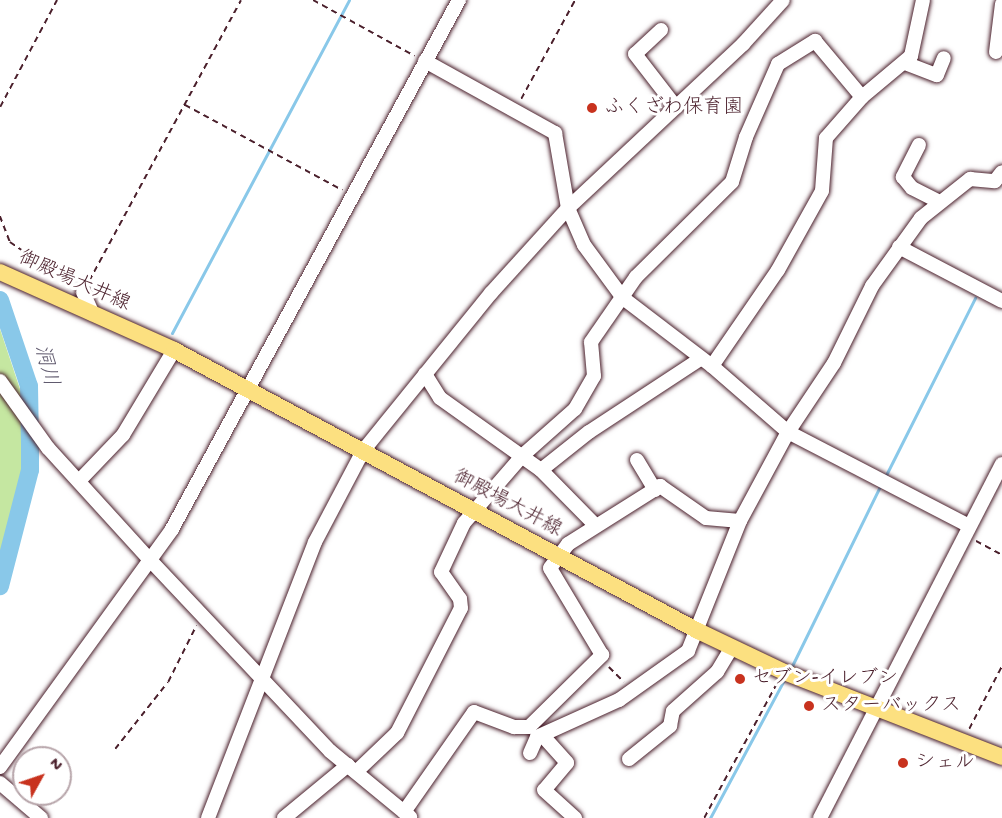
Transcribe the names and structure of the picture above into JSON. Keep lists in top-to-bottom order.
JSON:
{
  "streets": {
    "main road": ["御殿場大井線"]
  },
  "water": ["洞川"],
  "places": [
    "ふくざわ保育園",
    "セブン-イレブン",
    "スターバックス",
    "シェル"
  ],
  "north": "top right"
}
